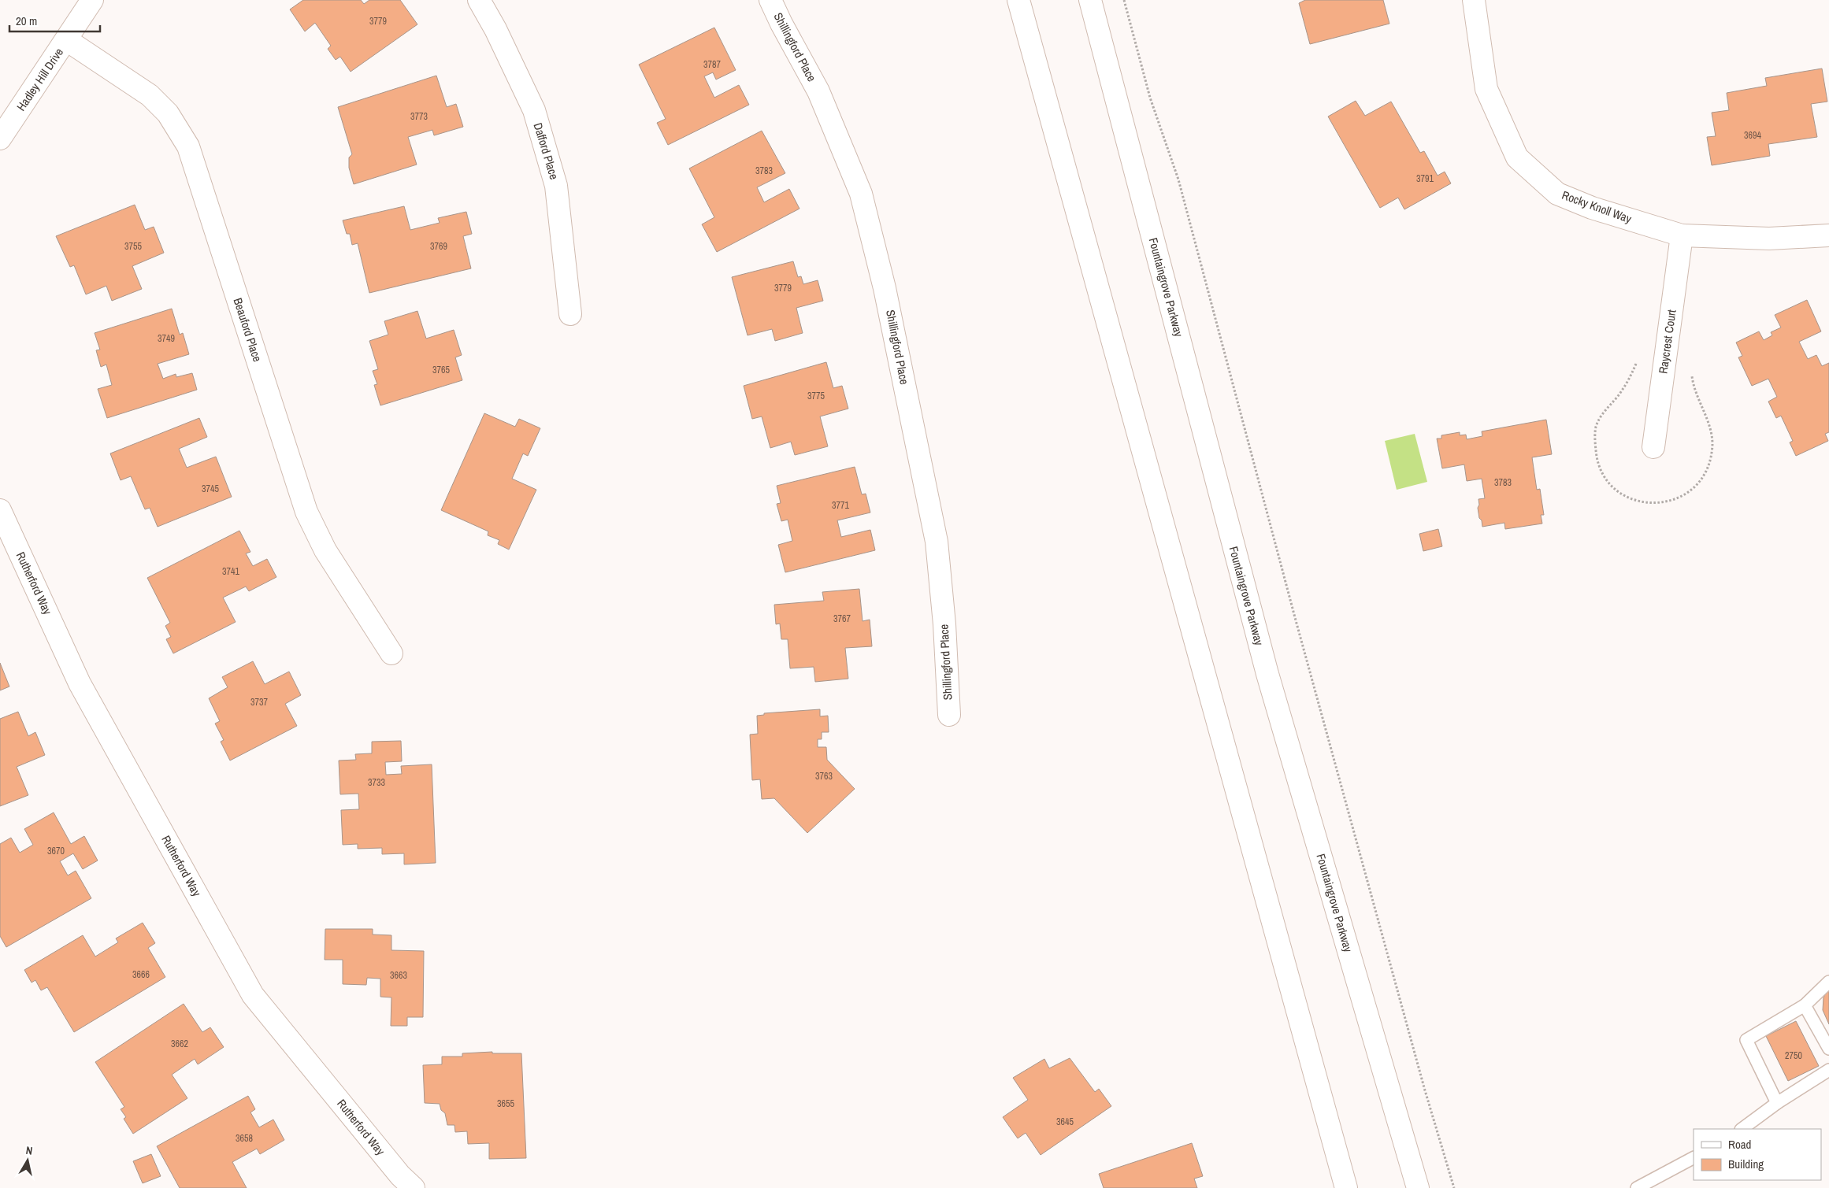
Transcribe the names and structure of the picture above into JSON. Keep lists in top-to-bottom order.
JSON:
{
  "streets": {
    "street": [
      "Shillingford Place",
      "Hadley Hill Drive",
      "Dafford Place",
      "Rocky Knoll Way",
      "Fountaingrove Parkway",
      "Beauford Place",
      "Raycrest Court",
      "Rutherford Way"
    ]
  },
  "crossings": [
    ["Hadley Hill Drive", "Beauford Place"],
    ["Rocky Knoll Way", "Raycrest Court"]
  ],
  "house_numbers": [
    "3779",
    "3787",
    "3773",
    "3694",
    "3783",
    "3791",
    "3755",
    "3769",
    "3779",
    "3749",
    "3765",
    "3775",
    "3783",
    "3745",
    "3771",
    "3741",
    "3767",
    "3737",
    "3763",
    "3733",
    "3670",
    "3666",
    "3663",
    "3662",
    "2750",
    "3655",
    "3645",
    "3658"
  ],
  "legend": ["Road", "Building"],
  "scale_bar": "20 m",
  "north": "top"
}
